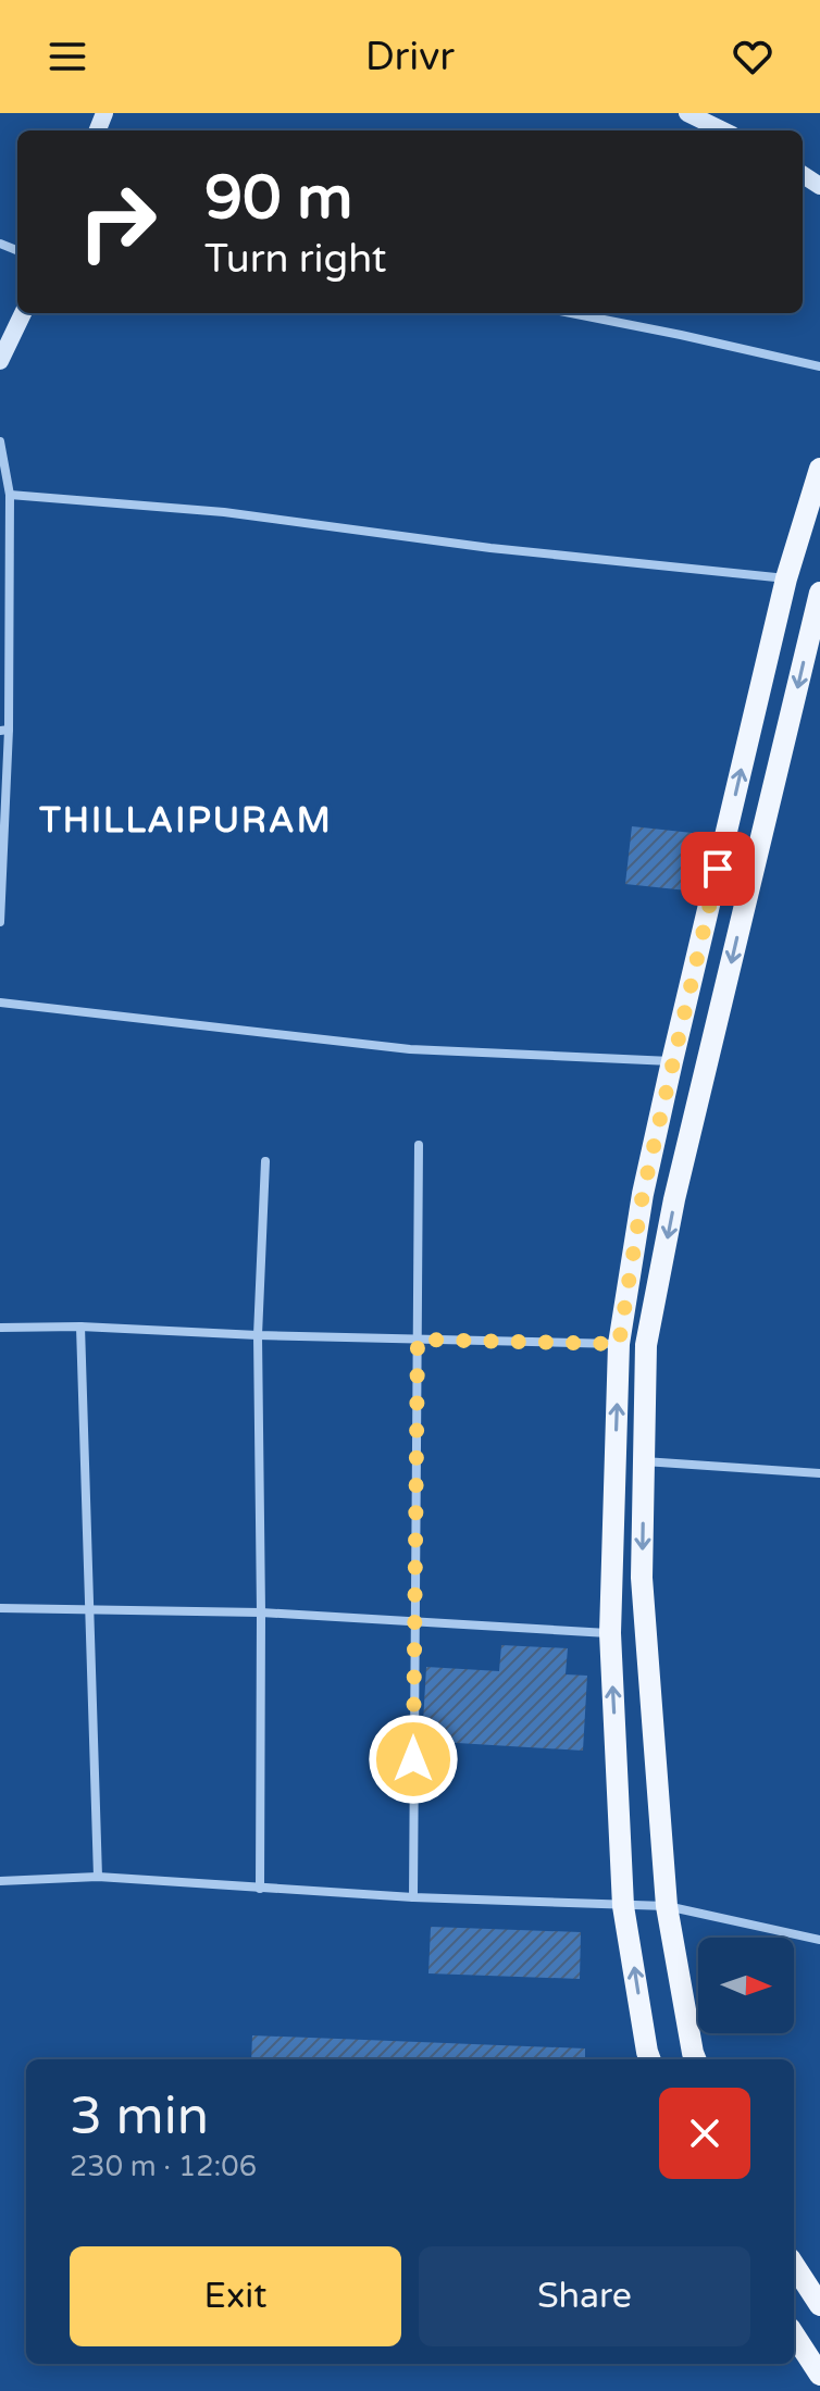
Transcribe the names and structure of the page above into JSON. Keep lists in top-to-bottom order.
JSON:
{
  "districts": ["THILLAIPURAM"],
  "north": "right",
  "page": {
    "header": "Drivr",
    "turn": ["90 m", "Turn right"],
    "heading": ["3 min", "230 m · 12:06"],
    "buttons": ["Exit", "Share"]
  }
}
